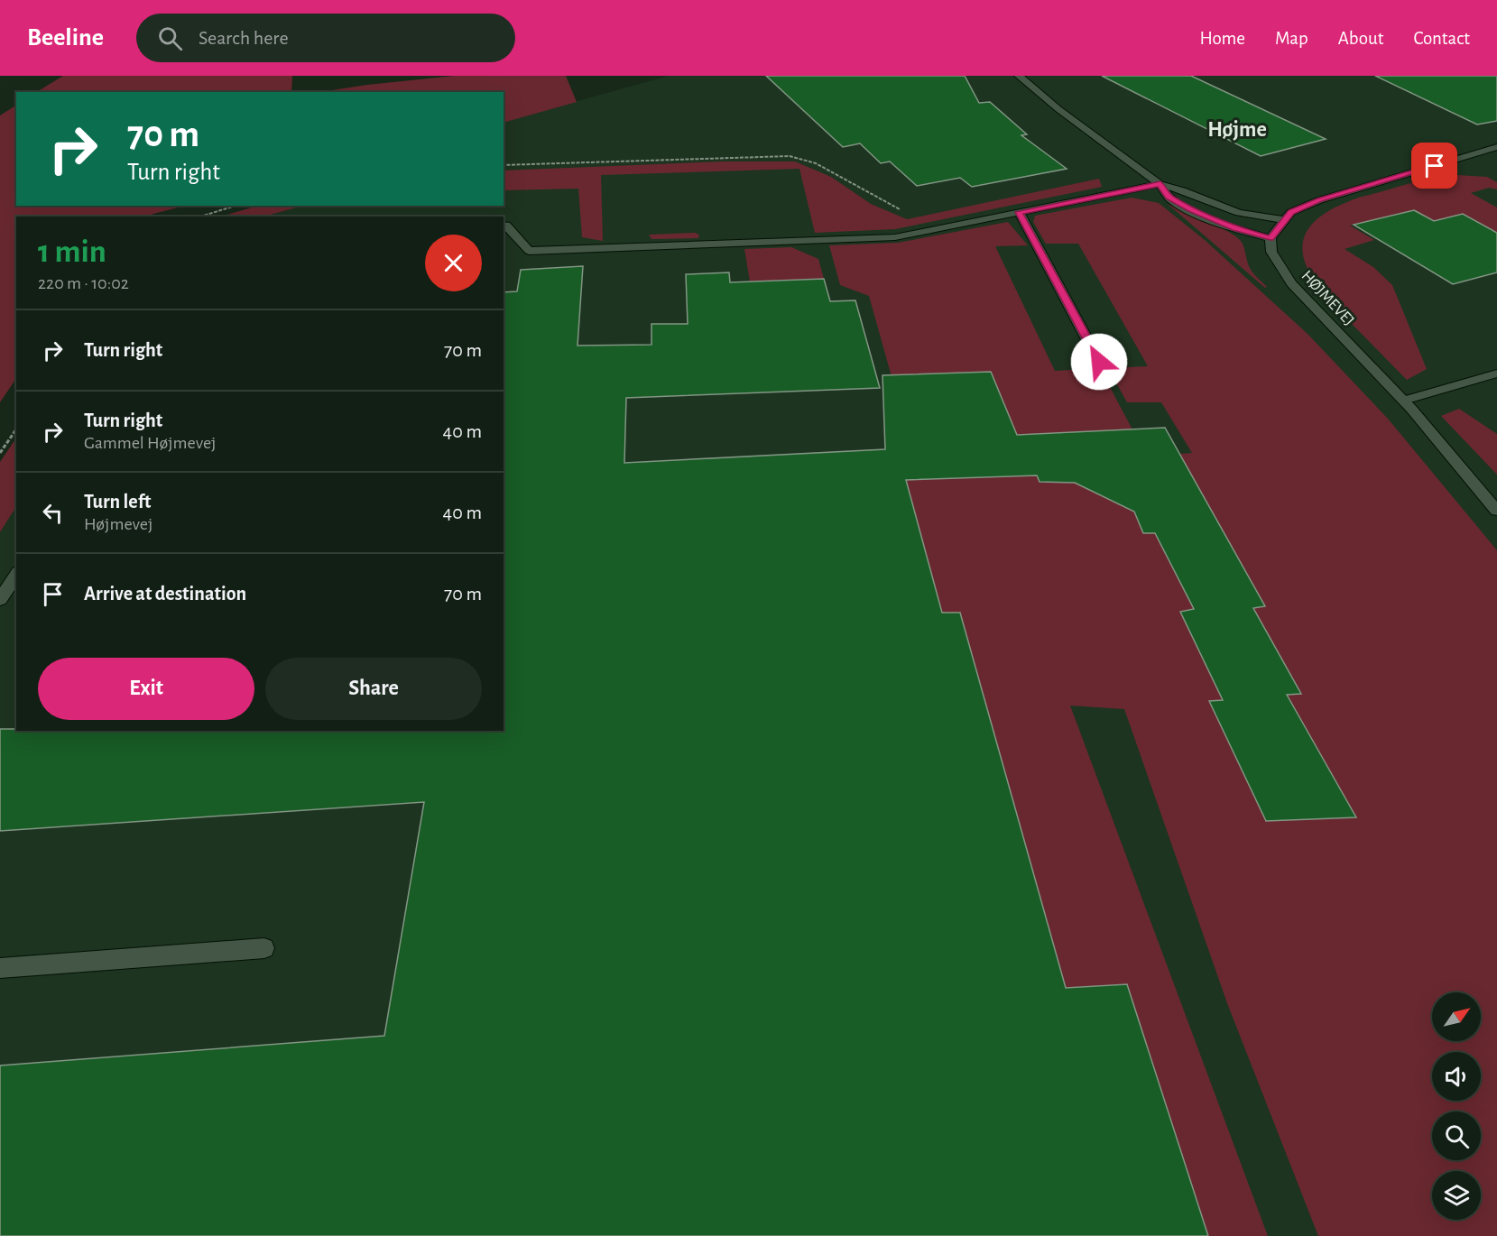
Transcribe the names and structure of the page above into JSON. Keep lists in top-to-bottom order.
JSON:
{
  "streets": {
    "street": ["HØJMEVEJ"]
  },
  "districts": ["Højme"],
  "north": "top right",
  "page": {
    "header": "Beeline",
    "search": "Search here",
    "nav": [
      "Home",
      "Map",
      "About",
      "Contact"
    ],
    "turn": ["70 m", "Turn right"],
    "heading": ["1 min", "220 m · 10:02"],
    "list": [
      {
        "name": "Turn right",
        "value": "70 m"
      },
      {
        "name": "Turn right",
        "note": "Gammel Højmevej",
        "value": "40 m"
      },
      {
        "name": "Turn left",
        "note": "Højmevej",
        "value": "40 m"
      },
      {
        "name": "Arrive at destination",
        "value": "70 m"
      }
    ],
    "buttons": ["Exit", "Share"]
  }
}
